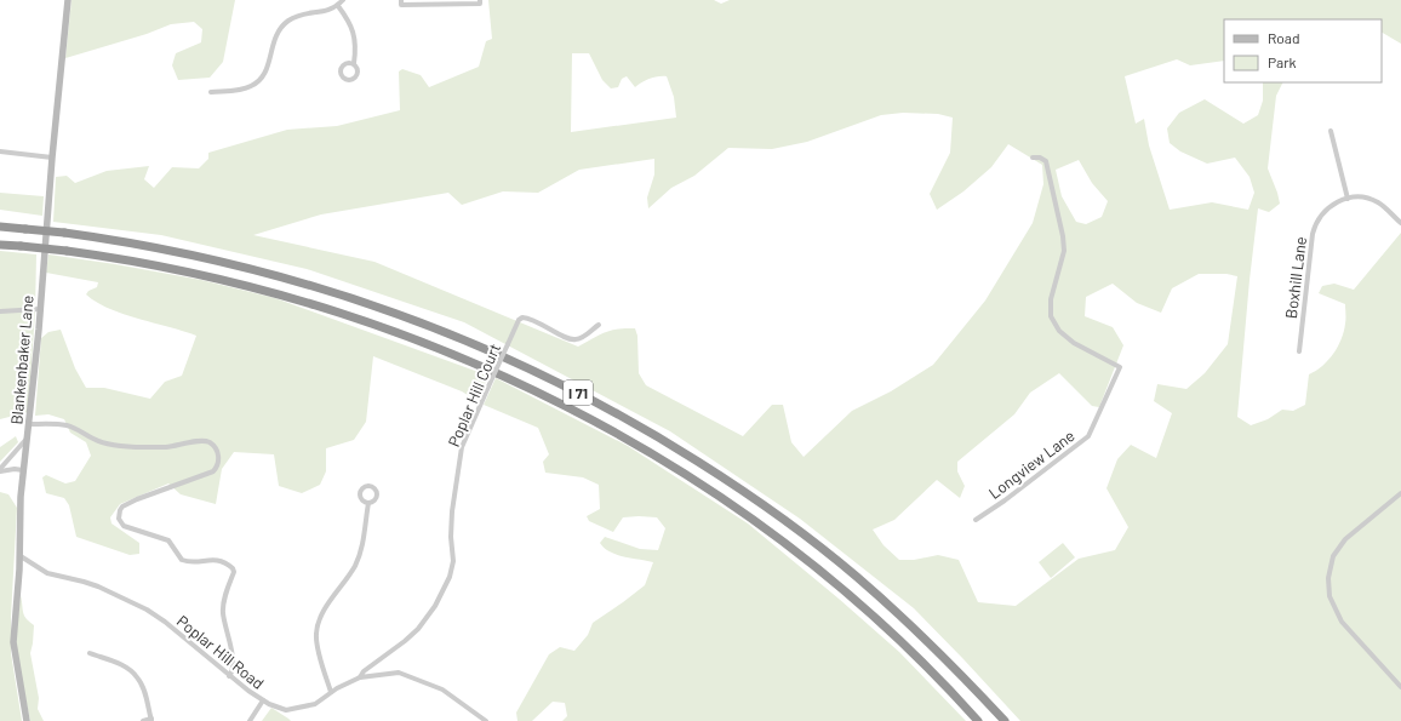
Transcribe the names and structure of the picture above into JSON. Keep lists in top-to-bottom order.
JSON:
{
  "streets": {
    "highway": ["I 71"],
    "street": [
      "Boxhill Lane",
      "Blankenbaker Lane",
      "Poplar Hill Court",
      "Longview Lane",
      "Poplar Hill Road"
    ]
  },
  "crossings": [
    ["Blankenbaker Lane", "Poplar Hill Road"],
    ["Poplar Hill Court", "Poplar Hill Road"]
  ],
  "legend": ["Road", "Park"]
}
